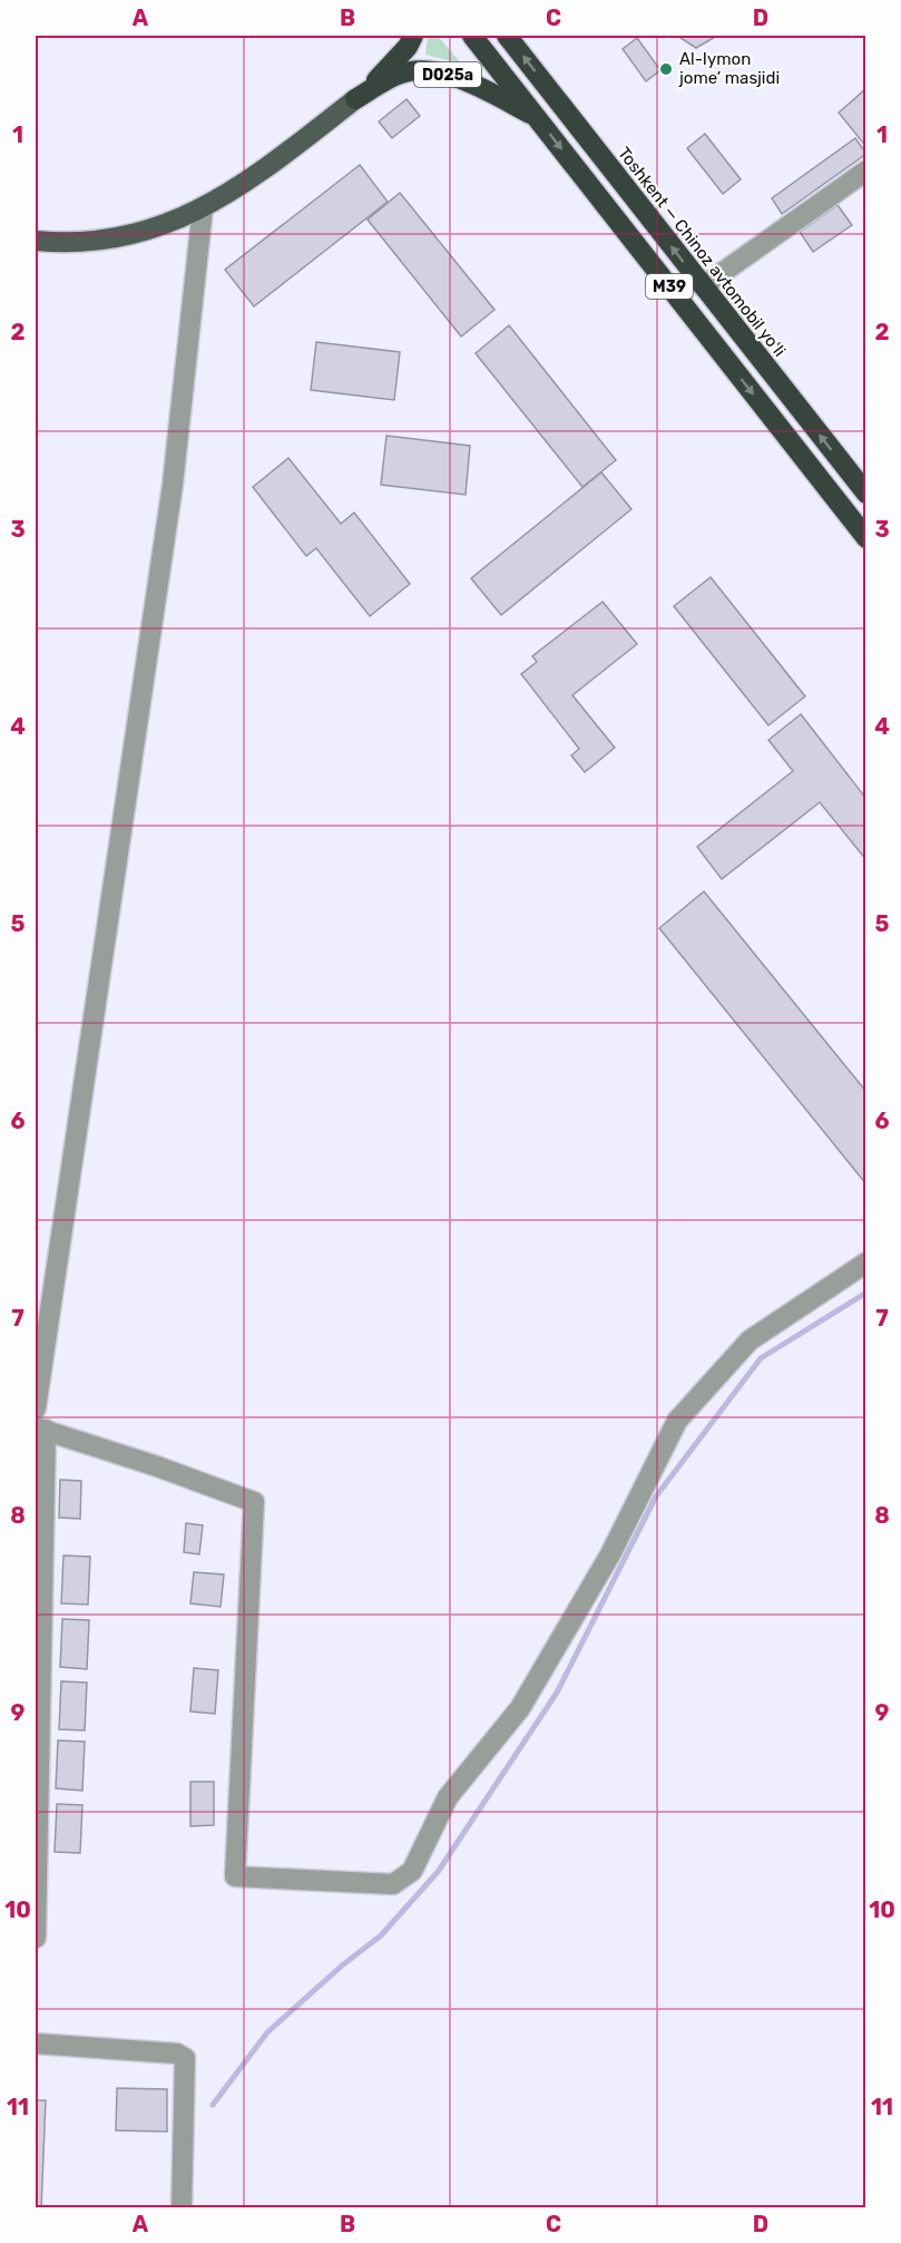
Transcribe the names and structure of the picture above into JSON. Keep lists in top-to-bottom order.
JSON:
{
  "streets": {
    "highway": ["D025a", "Toshkent — Chinoz avtomobil yoʻli", "M39"]
  },
  "crossings": [
    ["D025a", "M39"]
  ],
  "places": ["Al-Iymon jome’ masjidi"],
  "grid": {
    "columns": [
      "A",
      "B",
      "C",
      "D"
    ],
    "rows": [
      "1",
      "2",
      "3",
      "4",
      "5",
      "6",
      "7",
      "8",
      "9",
      "10",
      "11"
    ]
  }
}
